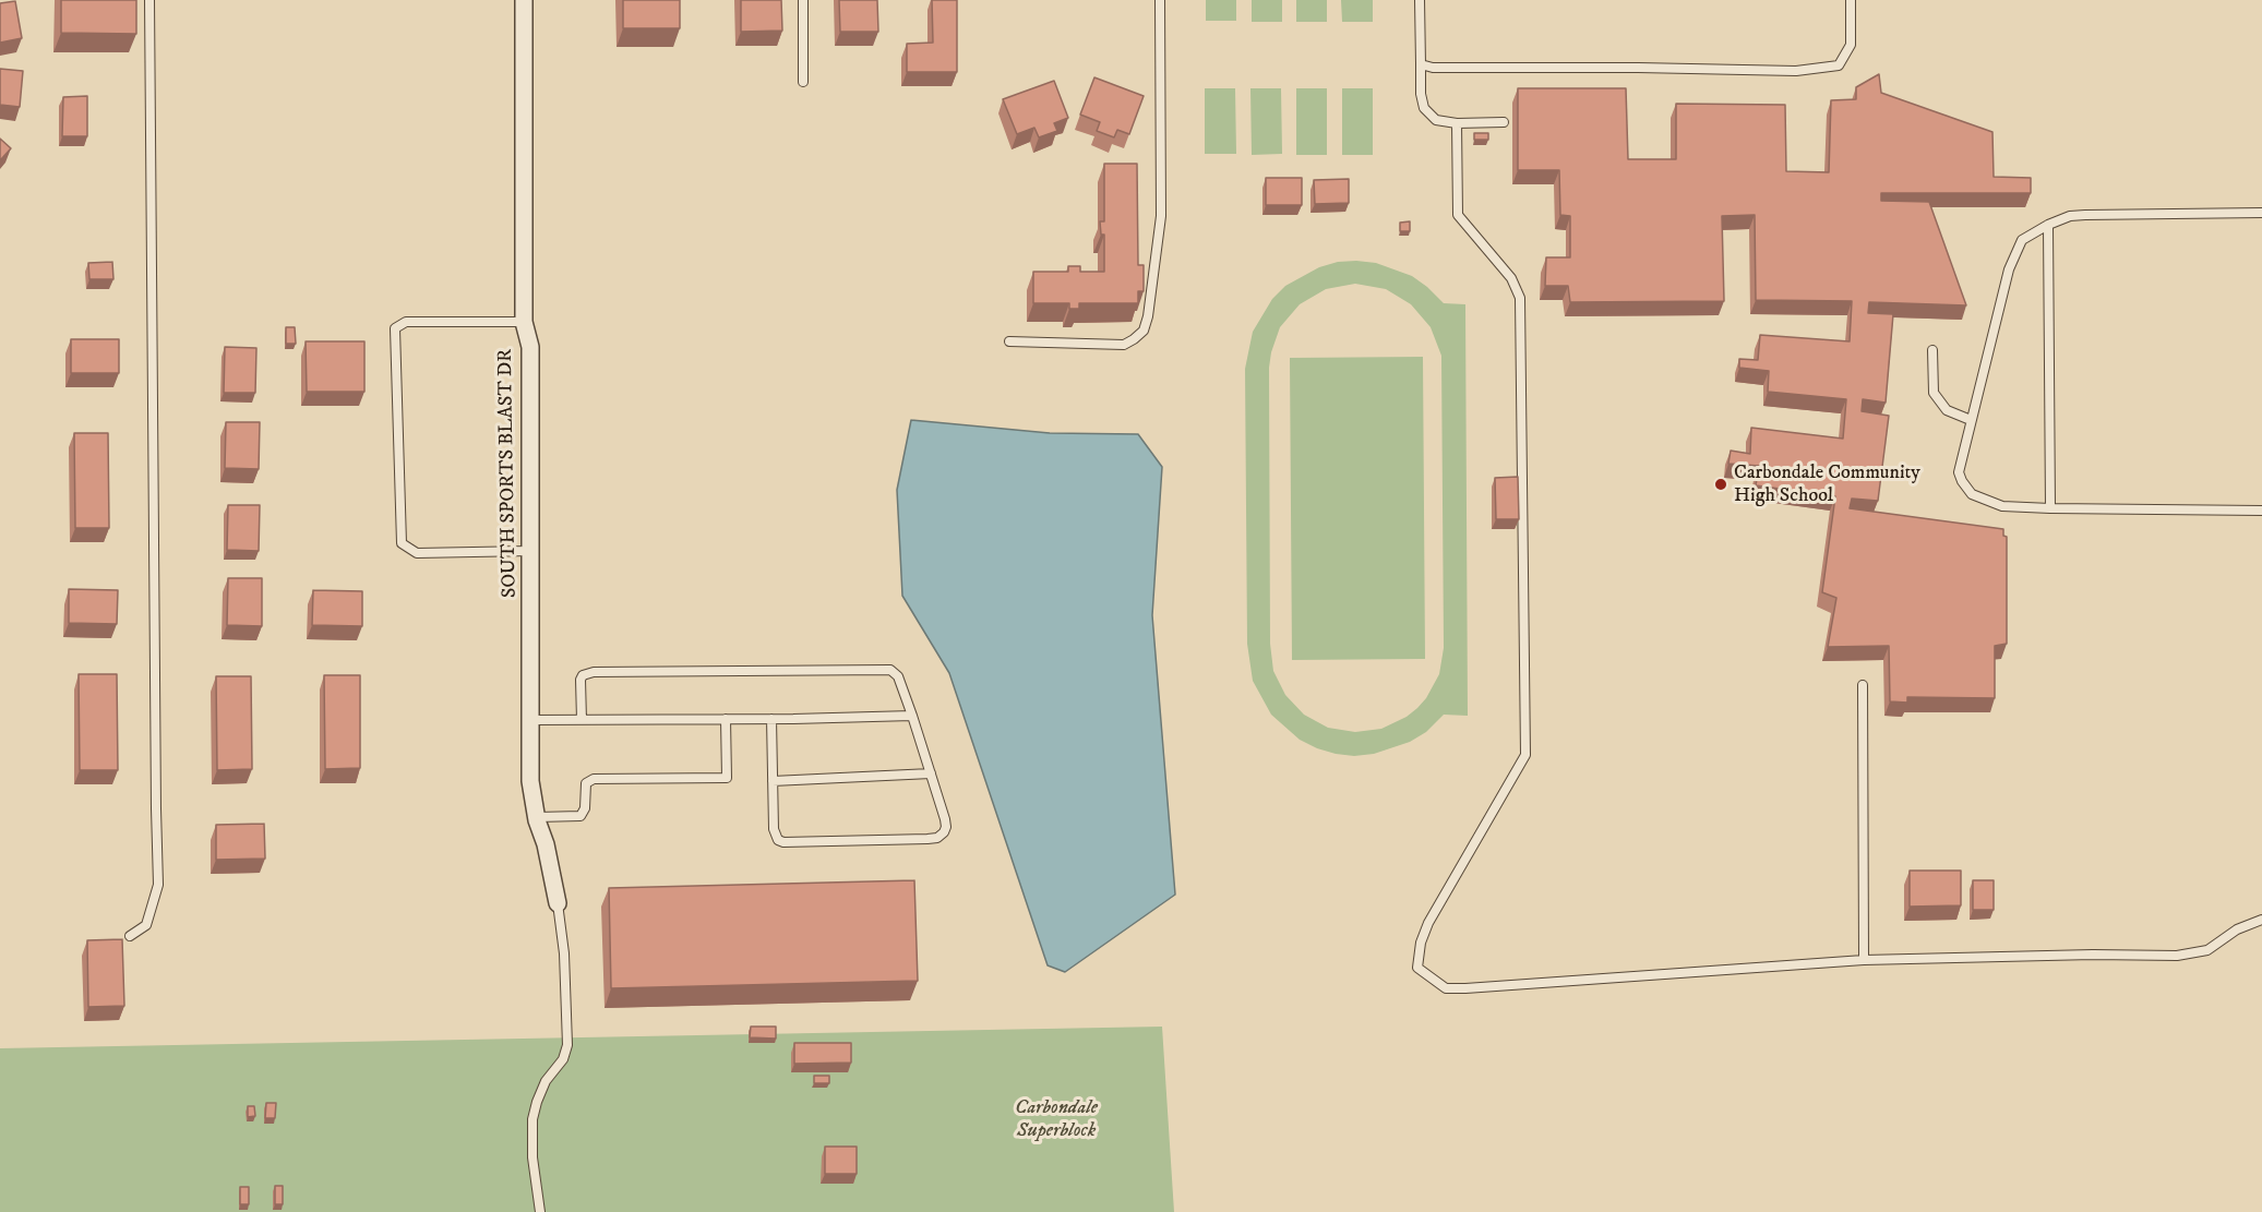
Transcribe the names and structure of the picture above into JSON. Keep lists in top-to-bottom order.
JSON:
{
  "streets": {
    "street": ["SOUTH SPORTS BLAST DR"]
  },
  "parks": ["Carbondale Superblock"],
  "places": ["Carbondale Community High School"]
}
